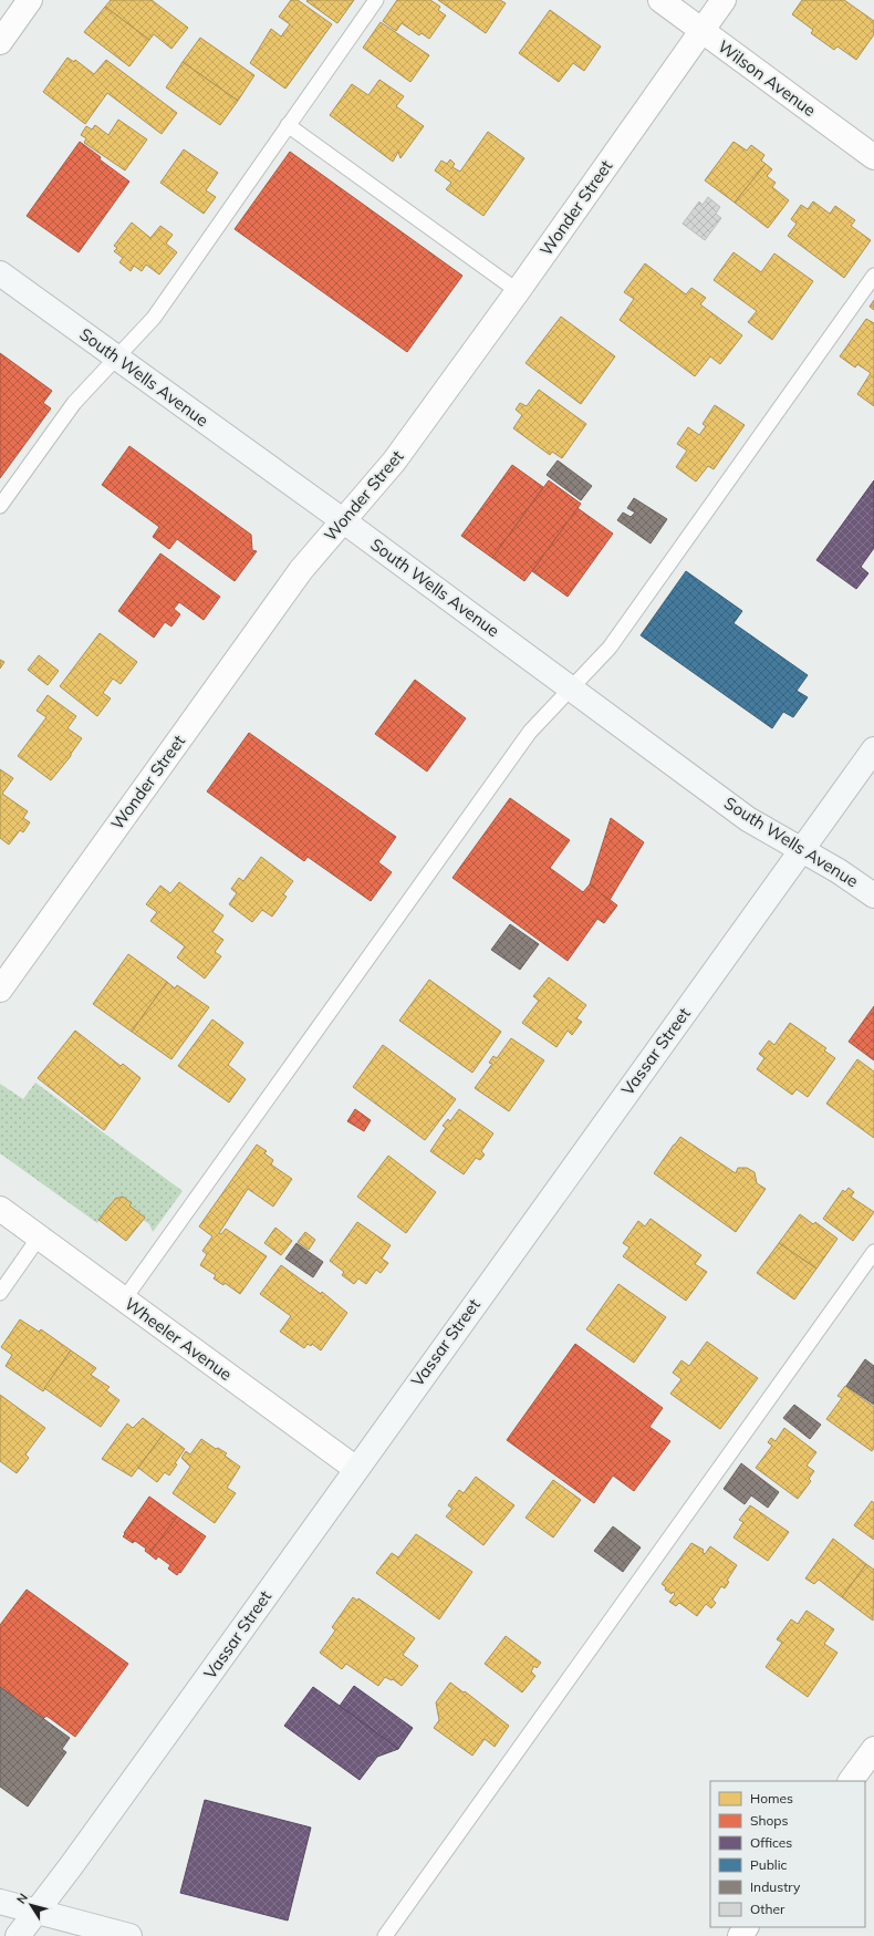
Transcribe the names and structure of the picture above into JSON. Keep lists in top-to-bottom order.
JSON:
{
  "streets": {
    "street": [
      "Wilson Avenue",
      "Wonder Street",
      "South Wells Avenue",
      "Vassar Street",
      "Wheeler Avenue"
    ]
  },
  "crossings": [
    ["Wilson Avenue", "Wonder Street"],
    ["Wonder Street", "South Wells Avenue"],
    ["South Wells Avenue", "Vassar Street"],
    ["Vassar Street", "Wheeler Avenue"]
  ],
  "legend": [
    "Homes",
    "Shops",
    "Offices",
    "Public",
    "Industry",
    "Other"
  ],
  "north": "top left"
}
